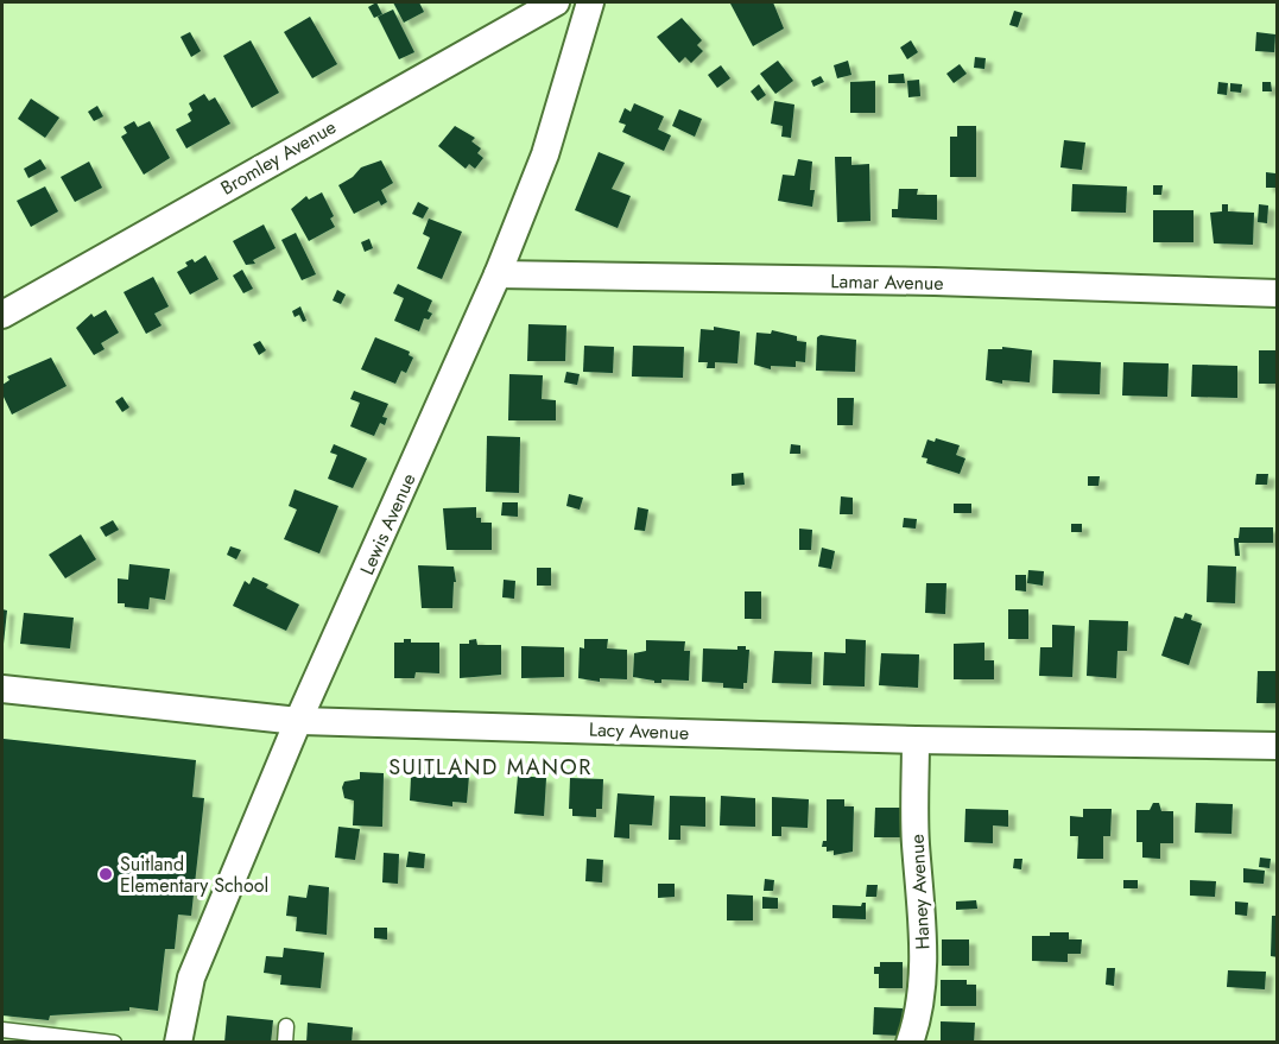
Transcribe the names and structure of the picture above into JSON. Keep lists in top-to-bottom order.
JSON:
{
  "streets": {
    "street": [
      "Bromley Avenue",
      "Lamar Avenue",
      "Lewis Avenue",
      "Lacy Avenue",
      "Haney Avenue"
    ]
  },
  "crossings": [
    ["Lamar Avenue", "Lewis Avenue"],
    ["Lewis Avenue", "Lacy Avenue"],
    ["Lacy Avenue", "Haney Avenue"]
  ],
  "districts": ["SUITLAND MANOR"],
  "places": ["Suitland Elementary School"]
}
